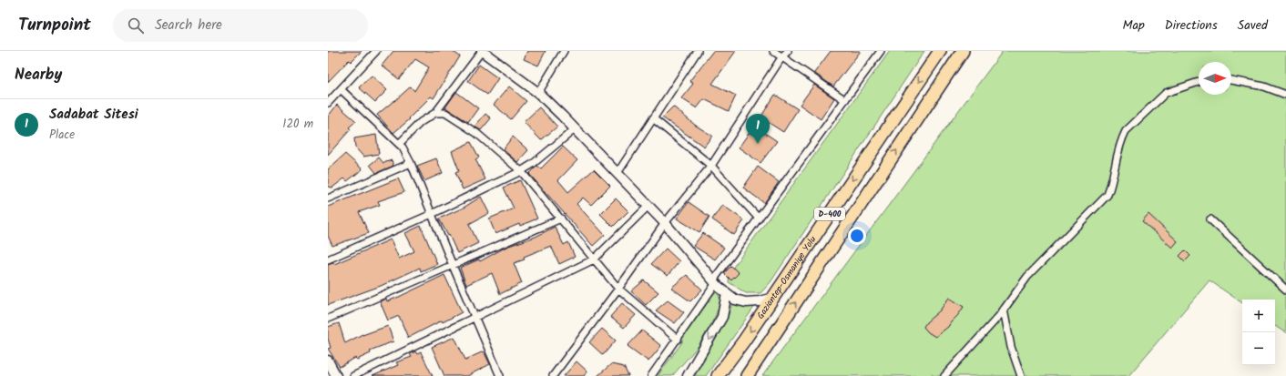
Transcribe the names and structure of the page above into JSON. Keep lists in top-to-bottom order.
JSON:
{
  "streets": {
    "highway": ["D-400", "Gaziantep-Osmaniye Yolu"]
  },
  "north": "right",
  "page": {
    "header": "Turnpoint",
    "search": "Search here",
    "nav": ["Map", "Directions", "Saved"],
    "heading": "Nearby",
    "list": [
      {
        "mark": "1",
        "name": "Sadabat Sitesi",
        "note": "Place",
        "value": "120 m"
      }
    ],
    "pins": "1",
    "map_buttons": ["+", "−"]
  }
}
